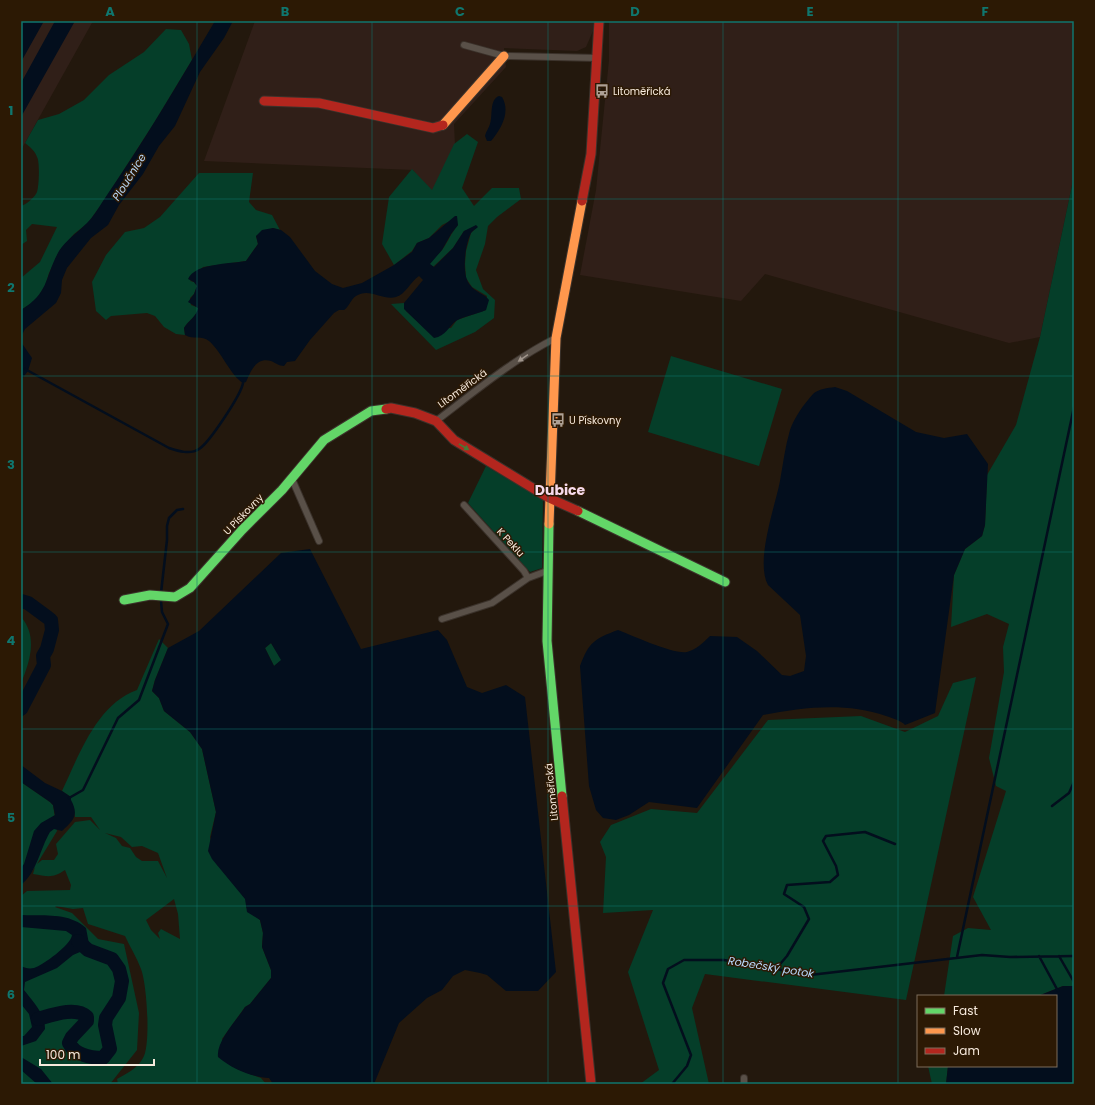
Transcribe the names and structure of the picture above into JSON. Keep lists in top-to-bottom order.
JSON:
{
  "streets": {
    "street": ["Litoměřická", "U Pískovny", "K Peklu"]
  },
  "crossings": [
    ["Litoměřická", "U Pískovny"]
  ],
  "districts": ["Dubice"],
  "water": ["Ploučnice", "Robečský potok"],
  "places": {
    "bus stop": ["Litoměřická", "U Pískovny"]
  },
  "legend": ["Fast", "Slow", "Jam"],
  "scale_bar": "100 m",
  "grid": {
    "columns": [
      "A",
      "B",
      "C",
      "D",
      "E",
      "F"
    ],
    "rows": [
      "1",
      "2",
      "3",
      "4",
      "5",
      "6"
    ]
  }
}
